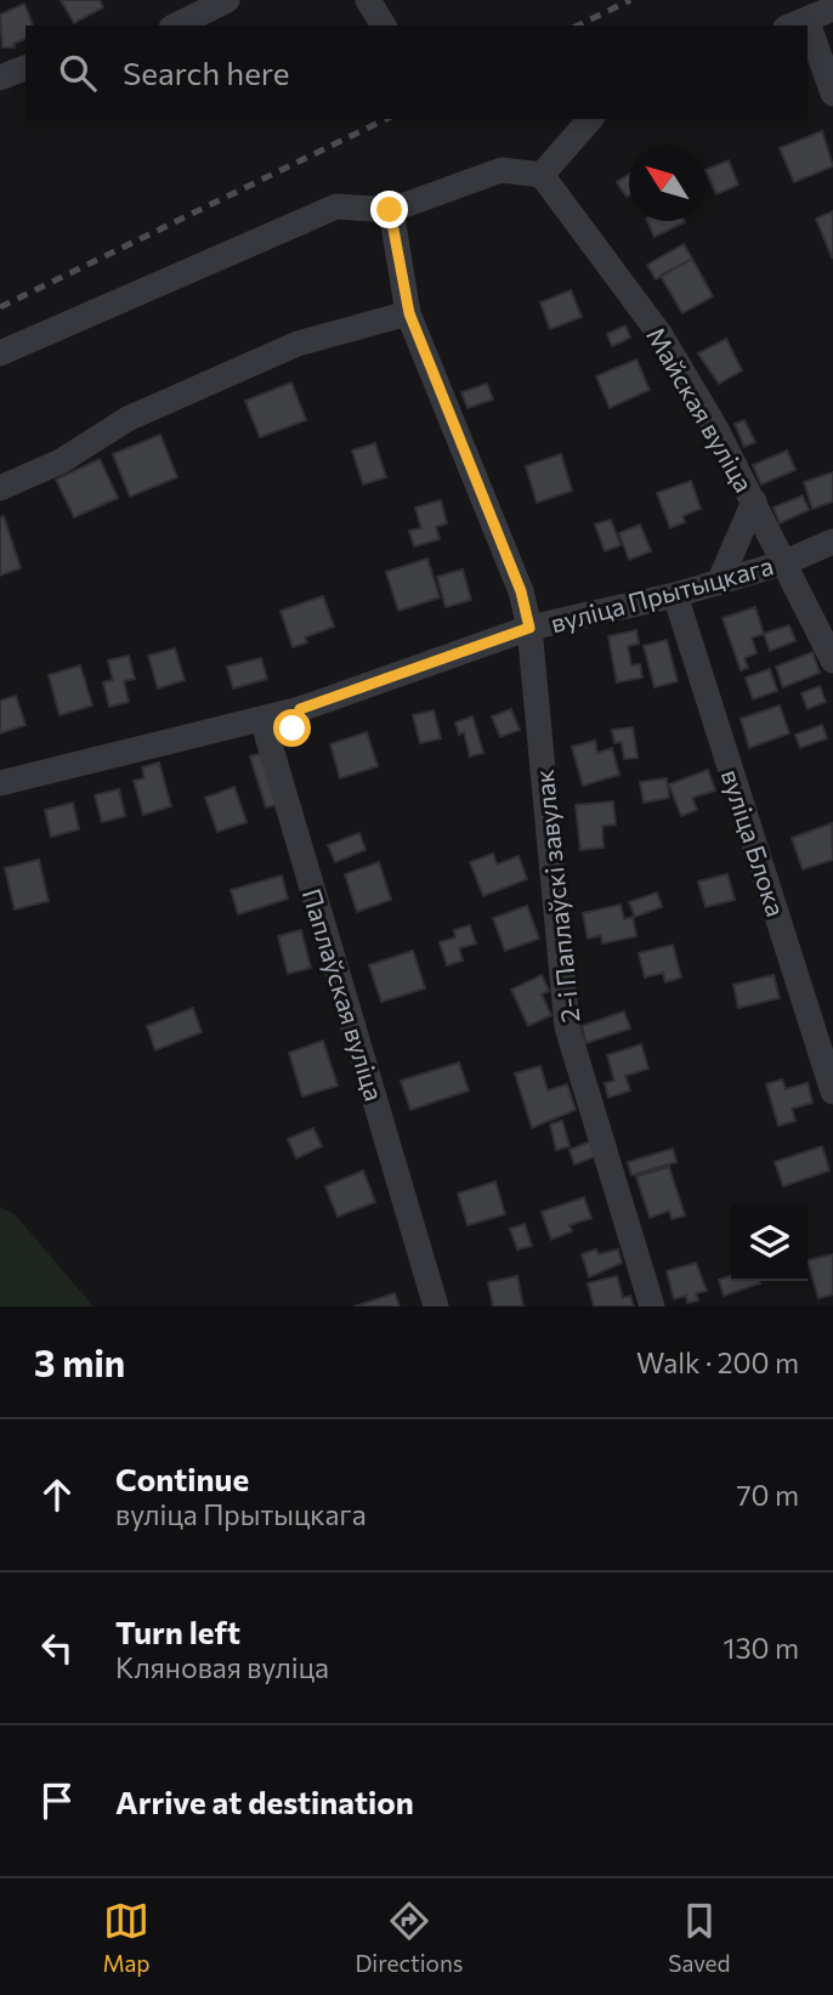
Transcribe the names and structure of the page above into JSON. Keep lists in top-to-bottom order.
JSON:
{
  "streets": {
    "street": [
      "Майская вуліца",
      "вуліца Прытыцкага",
      "вуліца Блока",
      "2-і Паплаўскі завулак",
      "Паплаўская вуліца"
    ]
  },
  "crossings": [
    ["Майская вуліца", "вуліца Прытыцкага"],
    ["вуліца Прытыцкага", "вуліца Блока"],
    ["вуліца Прытыцкага", "2-і Паплаўскі завулак"],
    ["вуліца Прытыцкага", "Паплаўская вуліца"]
  ],
  "north": "top left",
  "page": {
    "search": "Search here",
    "heading": ["3 min", "Walk · 200 m"],
    "list": [
      ["Continue", "вуліца Прытыцкага", "70 m"],
      ["Turn left", "Кляновая вуліца", "130 m"],
      "Arrive at destination"
    ],
    "nav": ["Map", "Directions", "Saved"]
  }
}
